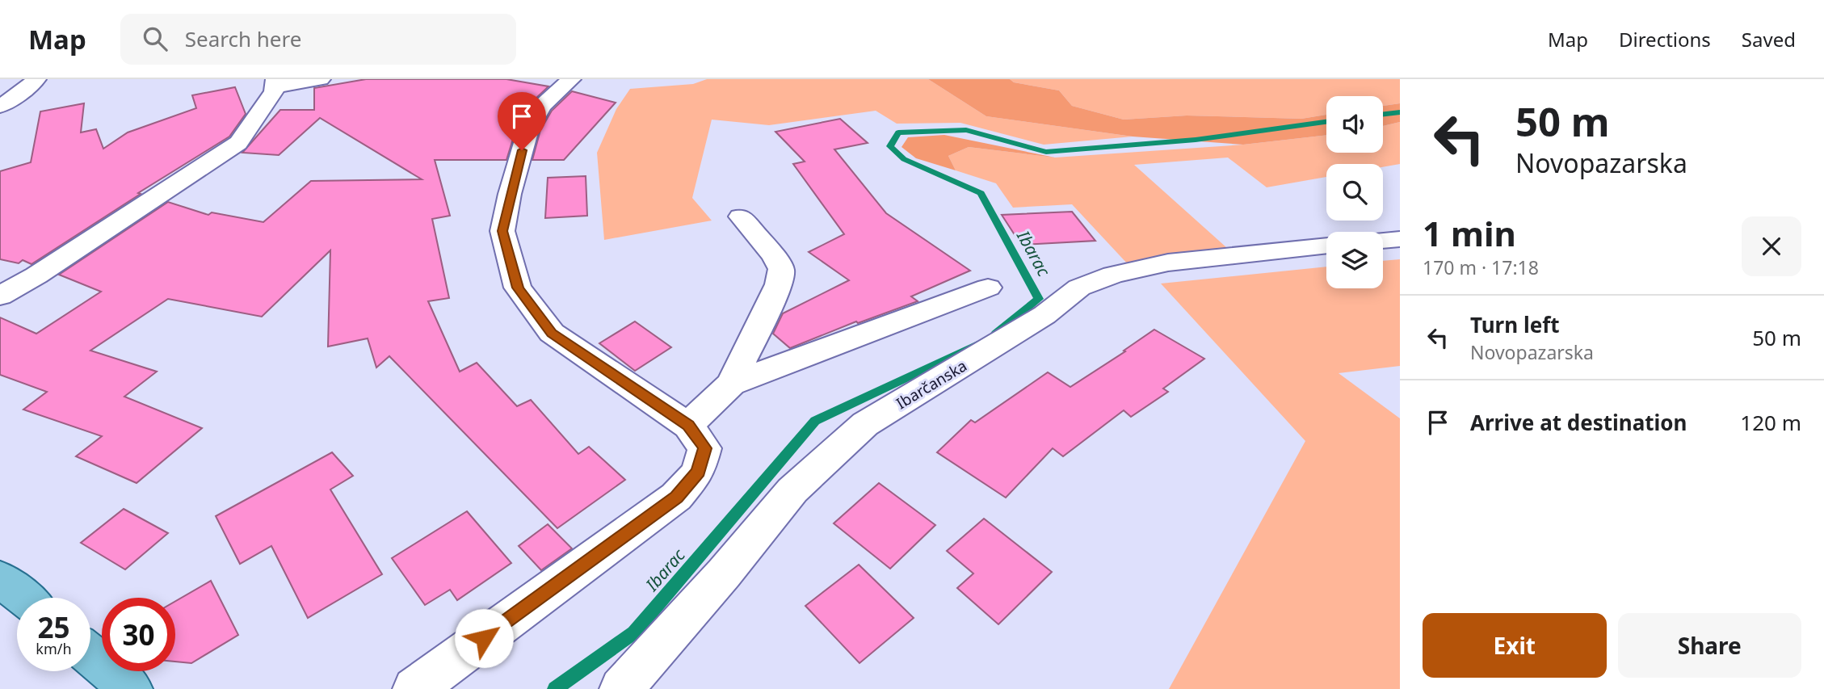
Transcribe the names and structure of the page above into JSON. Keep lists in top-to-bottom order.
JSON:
{
  "streets": {
    "street": ["Ibarčanska"]
  },
  "water": ["Ibarac"],
  "page": {
    "header": "Map",
    "search": "Search here",
    "nav": ["Map", "Directions", "Saved"],
    "turn": ["50 m", "Novopazarska"],
    "heading": ["1 min", "170 m · 17:18"],
    "list": [
      {
        "name": "Turn left",
        "note": "Novopazarska",
        "value": "50 m"
      },
      {
        "name": "Arrive at destination",
        "value": "120 m"
      }
    ],
    "speed": "25 km/h",
    "limit": "30",
    "buttons": ["Exit", "Share"]
  }
}
